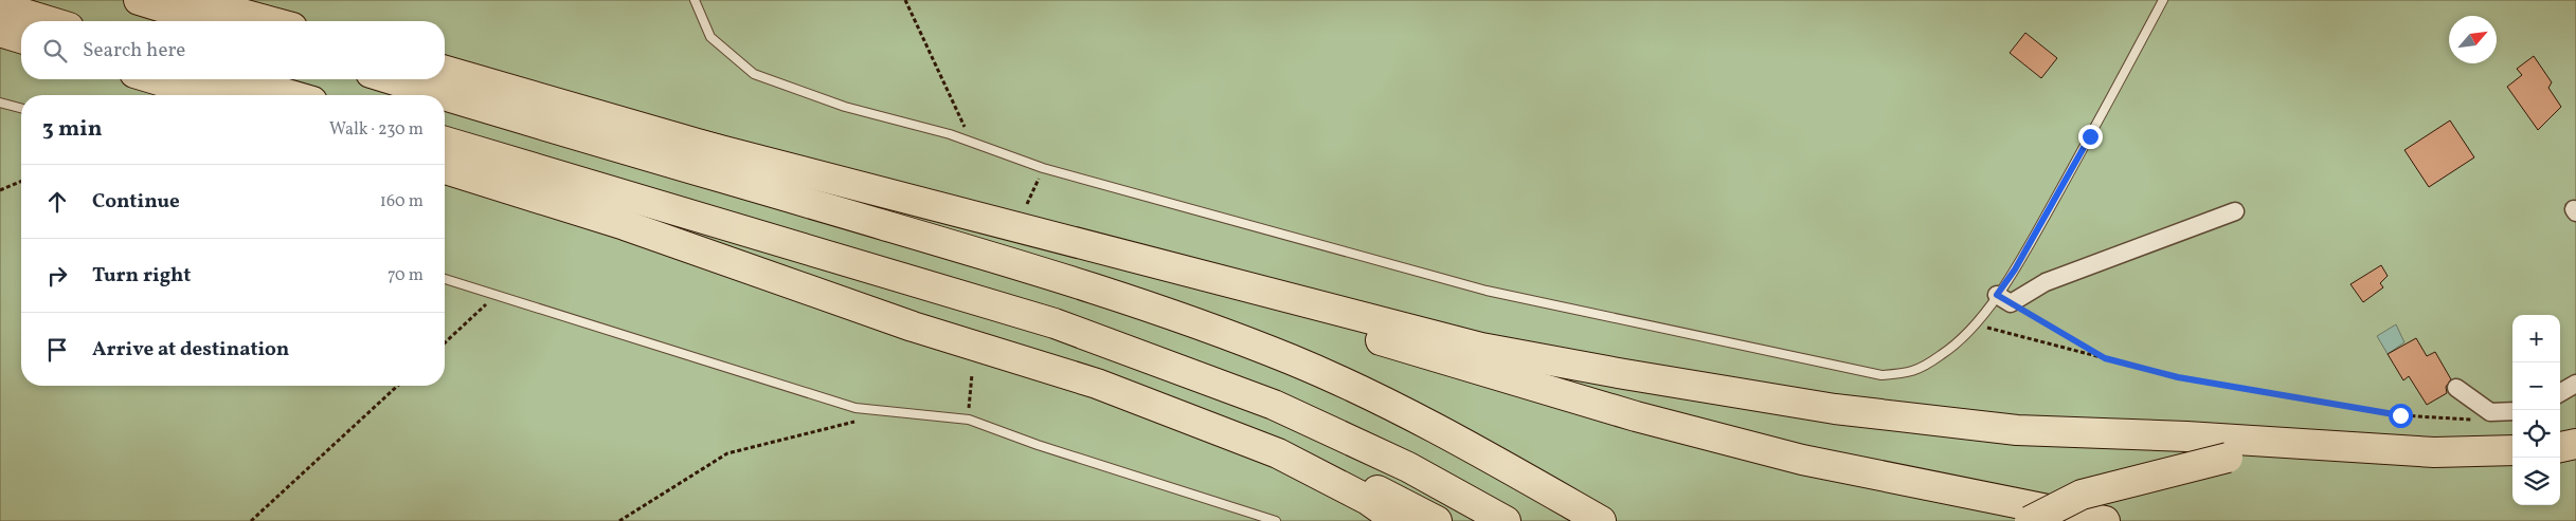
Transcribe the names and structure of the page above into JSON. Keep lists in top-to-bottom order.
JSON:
{
  "north": "top right",
  "page": {
    "search": "Search here",
    "heading": ["3 min", "Walk · 230 m"],
    "list": [
      ["Continue", "160 m"],
      ["Turn right", "70 m"],
      "Arrive at destination"
    ],
    "map_buttons": ["+", "−"]
  }
}
